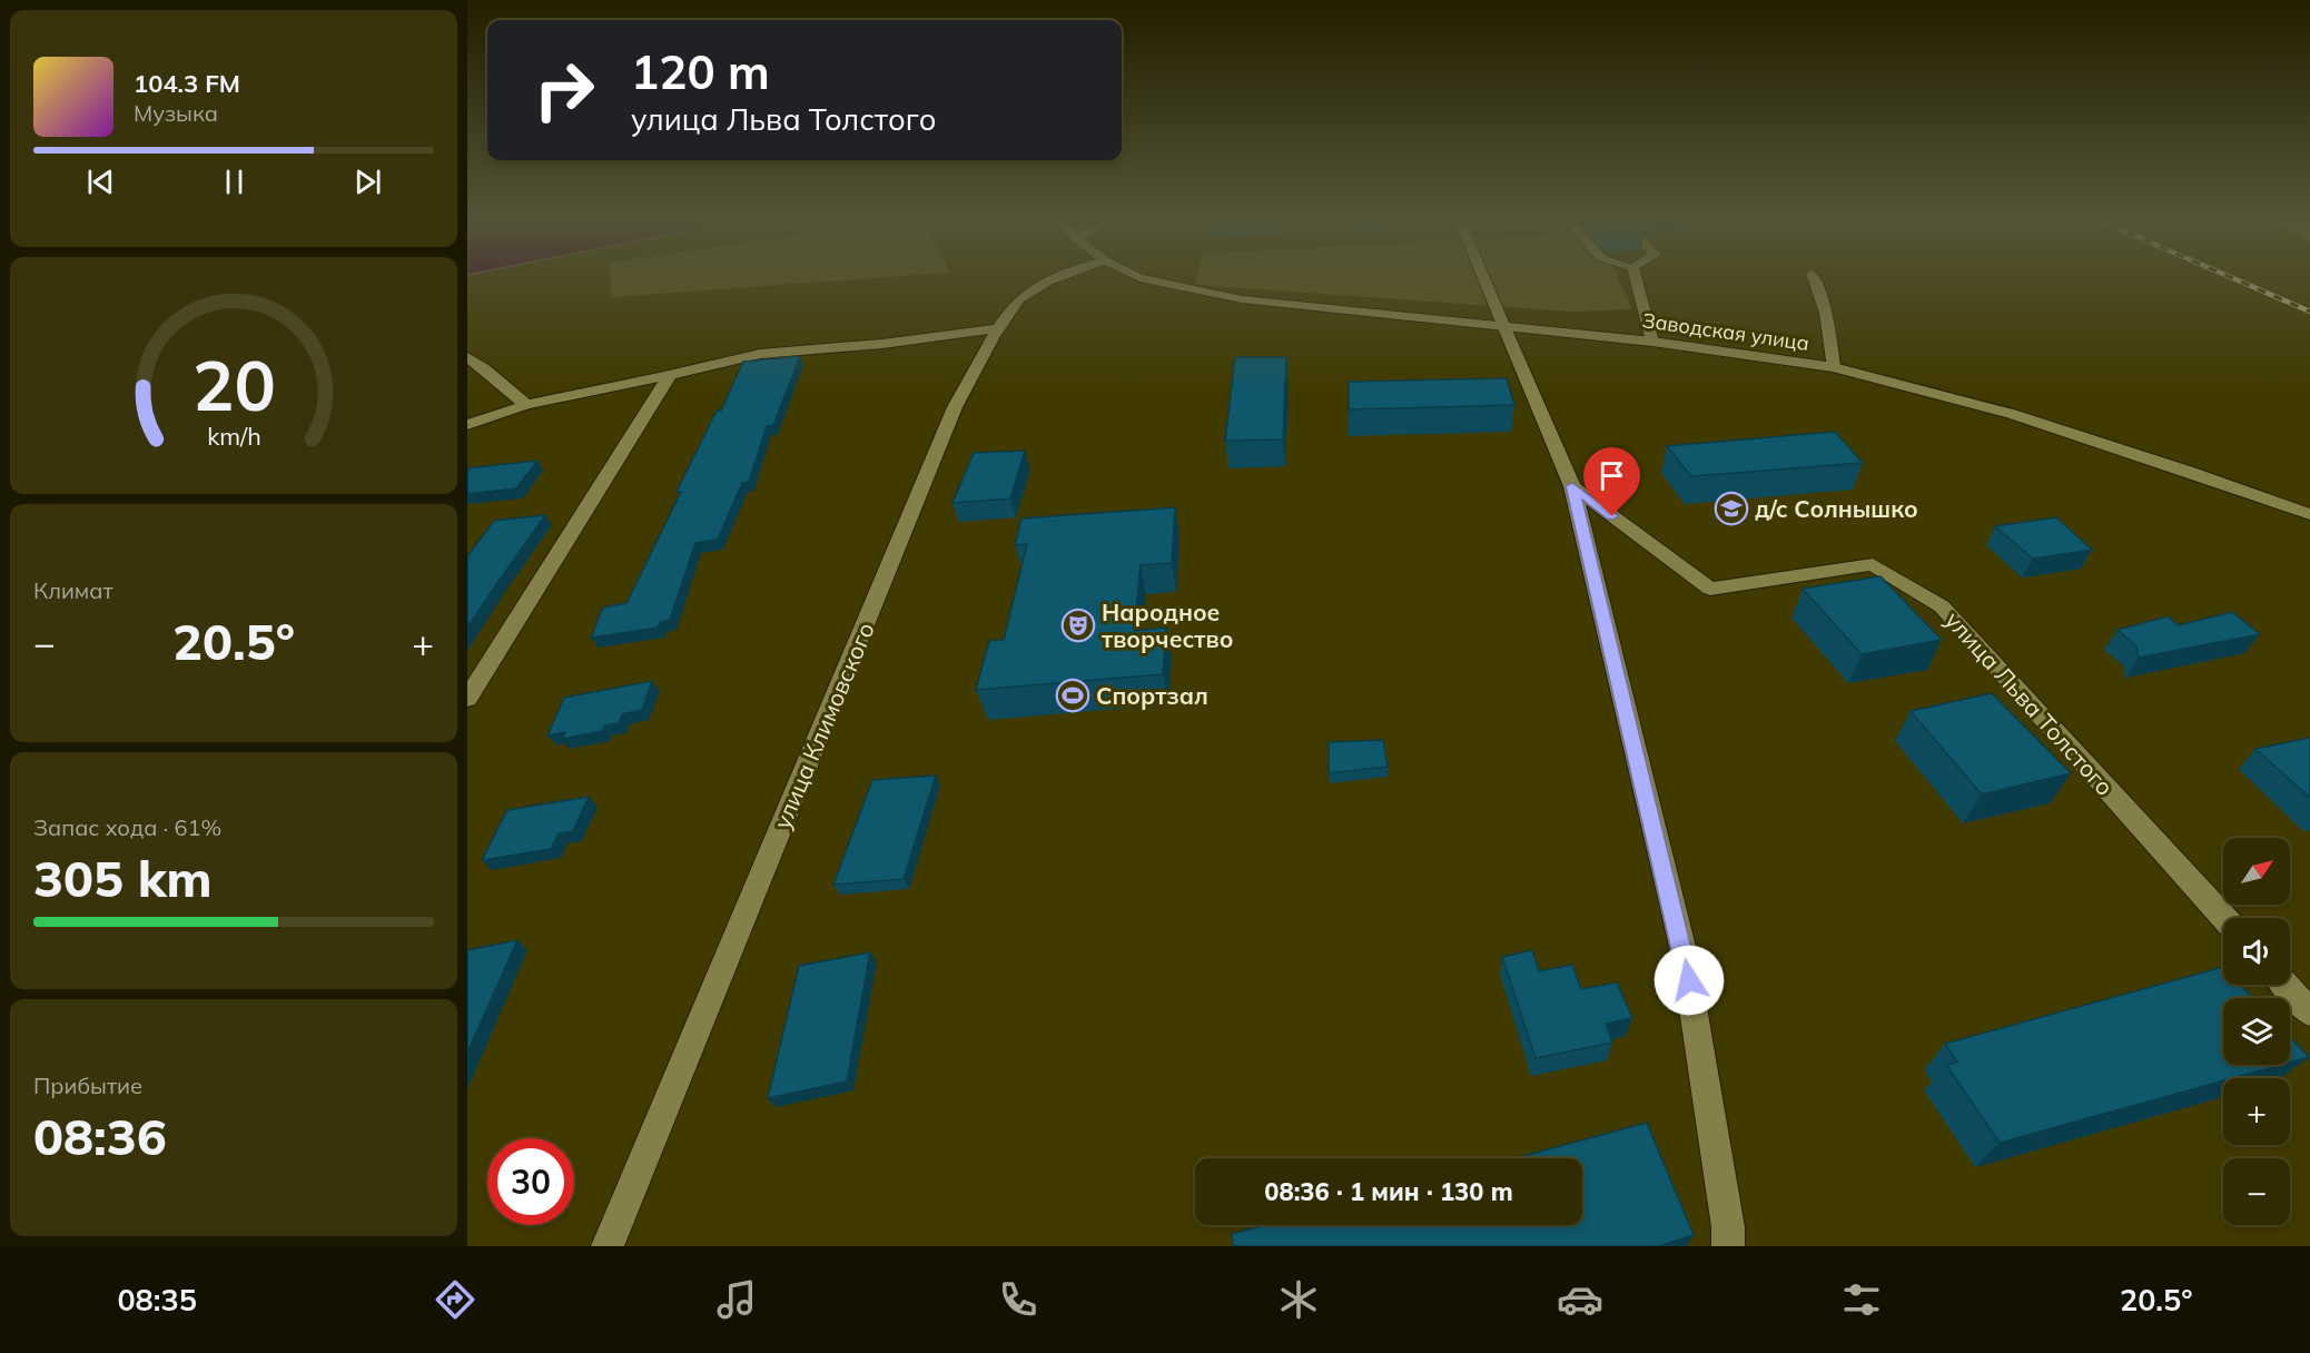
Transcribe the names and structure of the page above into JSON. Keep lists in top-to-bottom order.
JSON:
{
  "streets": {
    "street": ["Заводская улица", "улица Льва Толстого", "улица Климовского"]
  },
  "places": {
    "school or university": ["д/с Солнышко"],
    "theatre": ["Народное творчество"],
    "sports": ["Спортзал"]
  },
  "north": "top right",
  "page": {
    "turn": ["120 m", "улица Льва Толстого"],
    "song": ["104.3 FM", "Музыка"],
    "tile": [
      "Климат",
      ["Запас хода · 61%", "305 km"],
      ["Прибытие", "08:36"]
    ],
    "heat": ["−", "20.5°", "+"],
    "map_buttons": ["+", "−"],
    "limit": "30",
    "trip": "08:36 · 1 мин · 130 m",
    "tabs": ["08:35", "20.5°"],
    "gauge": ["20", "km/h"]
  }
}
